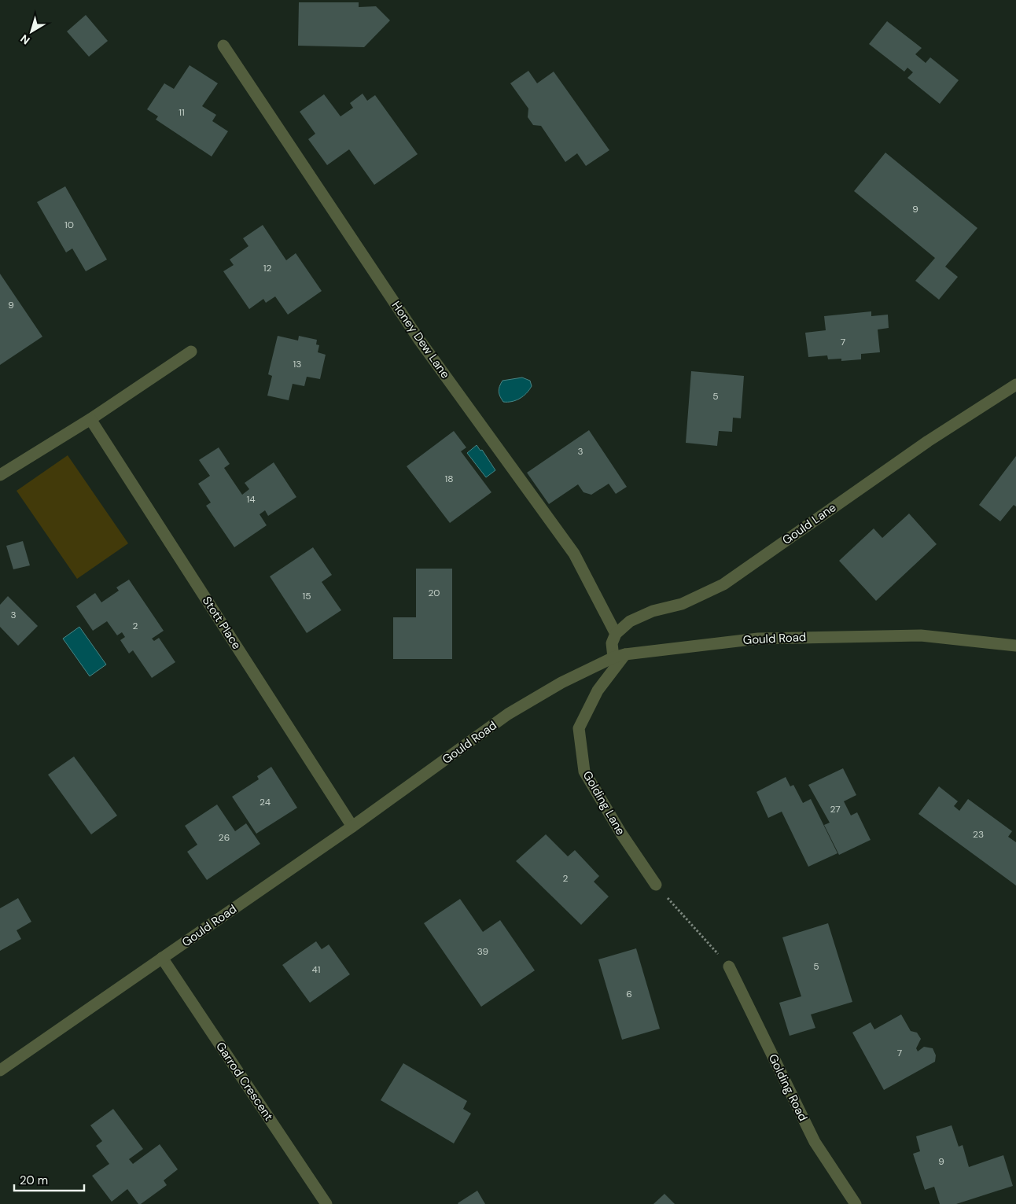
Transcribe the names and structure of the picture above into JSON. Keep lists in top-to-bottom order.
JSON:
{
  "streets": {
    "street": [
      "Honey Dew Lane",
      "Gould Lane",
      "Stott Place",
      "Gould Road",
      "Golding Lane",
      "Garrod Crescent",
      "Golding Road"
    ]
  },
  "crossings": [
    ["Honey Dew Lane", "Gould Lane"],
    ["Stott Place", "Gould Road"],
    ["Gould Road", "Golding Lane"],
    ["Gould Road", "Garrod Crescent"]
  ],
  "house_numbers": [
    "11",
    "9",
    "10",
    "12",
    "9",
    "7",
    "13",
    "5",
    "3",
    "18",
    "14",
    "20",
    "15",
    "3",
    "2",
    "24",
    "27",
    "23",
    "26",
    "2",
    "39",
    "5",
    "41",
    "6",
    "7",
    "9"
  ],
  "scale_bar": "20 m",
  "north": "bottom left"
}
